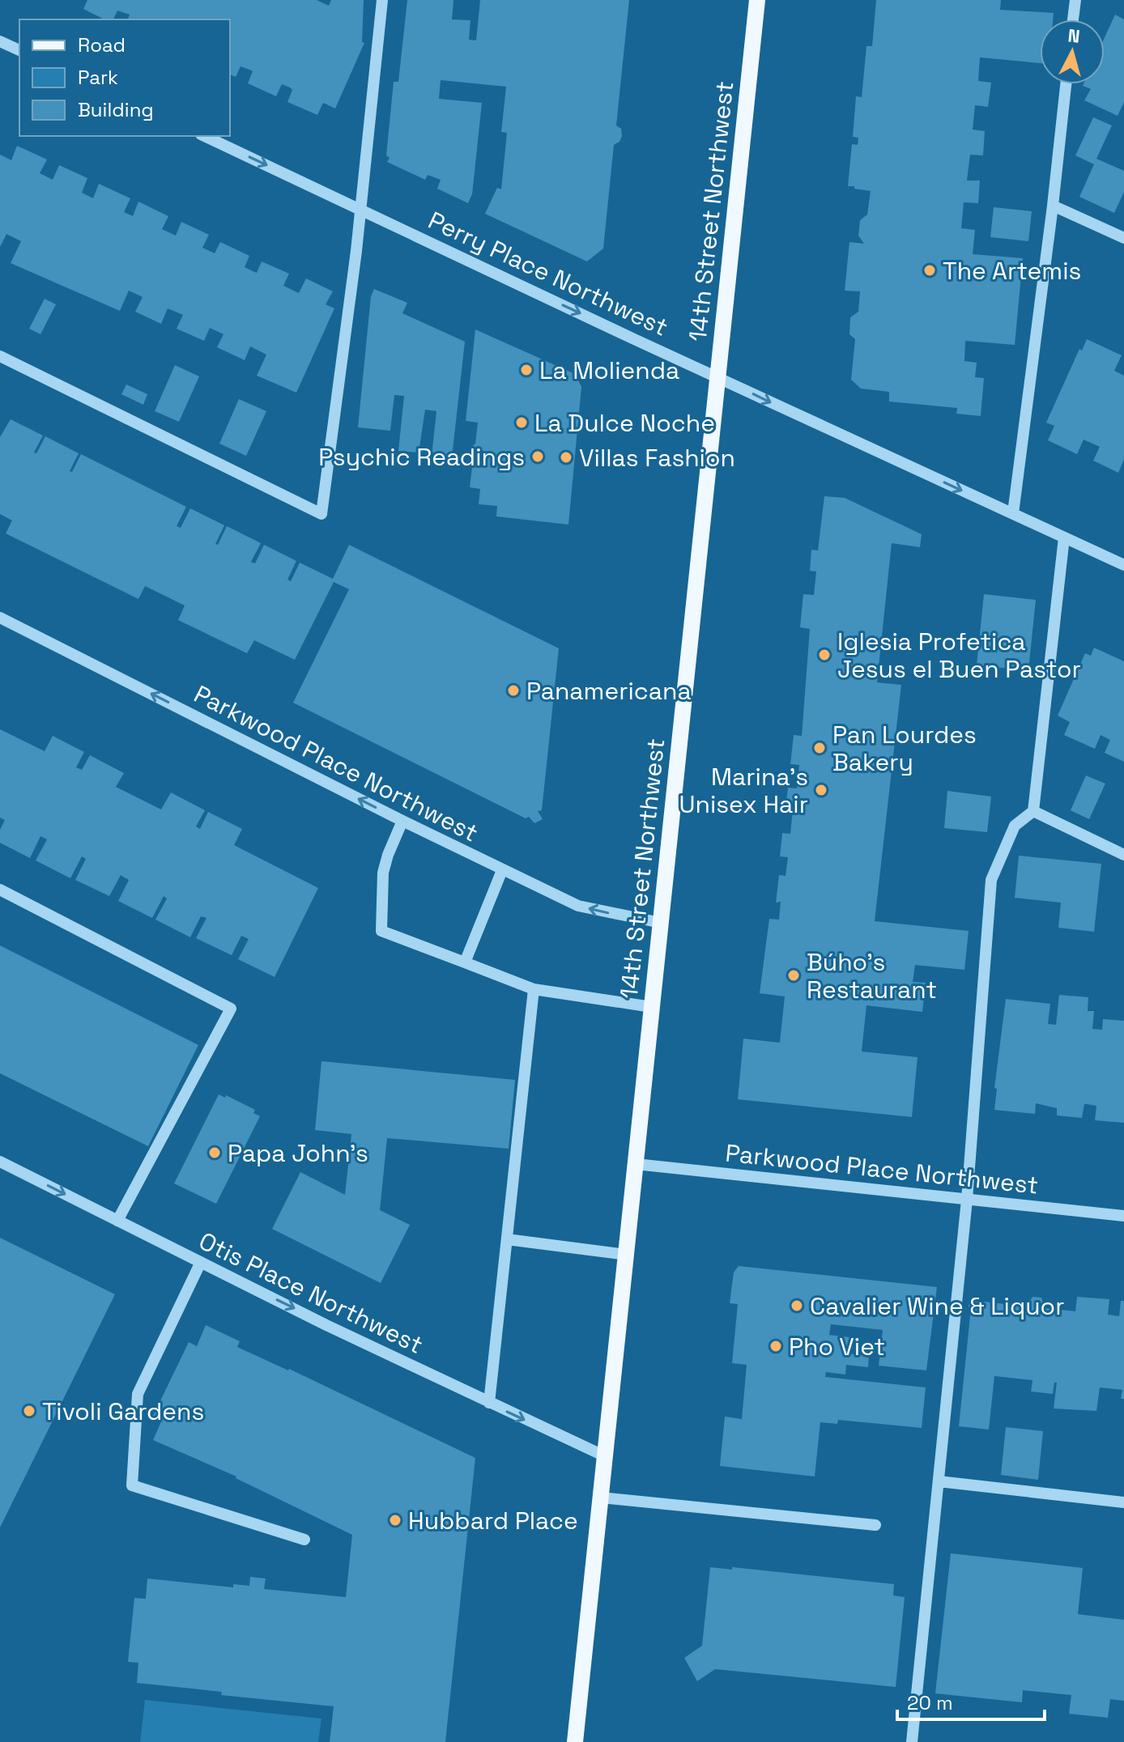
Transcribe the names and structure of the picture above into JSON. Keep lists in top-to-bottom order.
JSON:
{
  "streets": {
    "main road": ["14th Street Northwest"],
    "street": ["Perry Place Northwest", "Parkwood Place Northwest", "Otis Place Northwest"]
  },
  "crossings": [
    ["14th Street Northwest", "Perry Place Northwest"],
    ["14th Street Northwest", "Parkwood Place Northwest"],
    ["14th Street Northwest", "Otis Place Northwest"]
  ],
  "one_way": ["Perry Place Northwest", "Parkwood Place Northwest", "Otis Place Northwest"],
  "places": [
    "The Artemis",
    "La Molienda",
    "La Dulce Noche",
    "Psychic Readings",
    "Villas Fashion",
    "Iglesia Profetica Jesus el Buen Pastor",
    "Panamericana",
    "Pan Lourdes Bakery",
    "Marina's Unisex Hair",
    "Búho's Restaurant",
    "Papa John's",
    "Cavalier Wine & Liquor",
    "Pho Viet",
    "Tivoli Gardens",
    "Hubbard Place"
  ],
  "legend": ["Road", "Park", "Building"],
  "scale_bar": "20 m",
  "north": "top"
}
